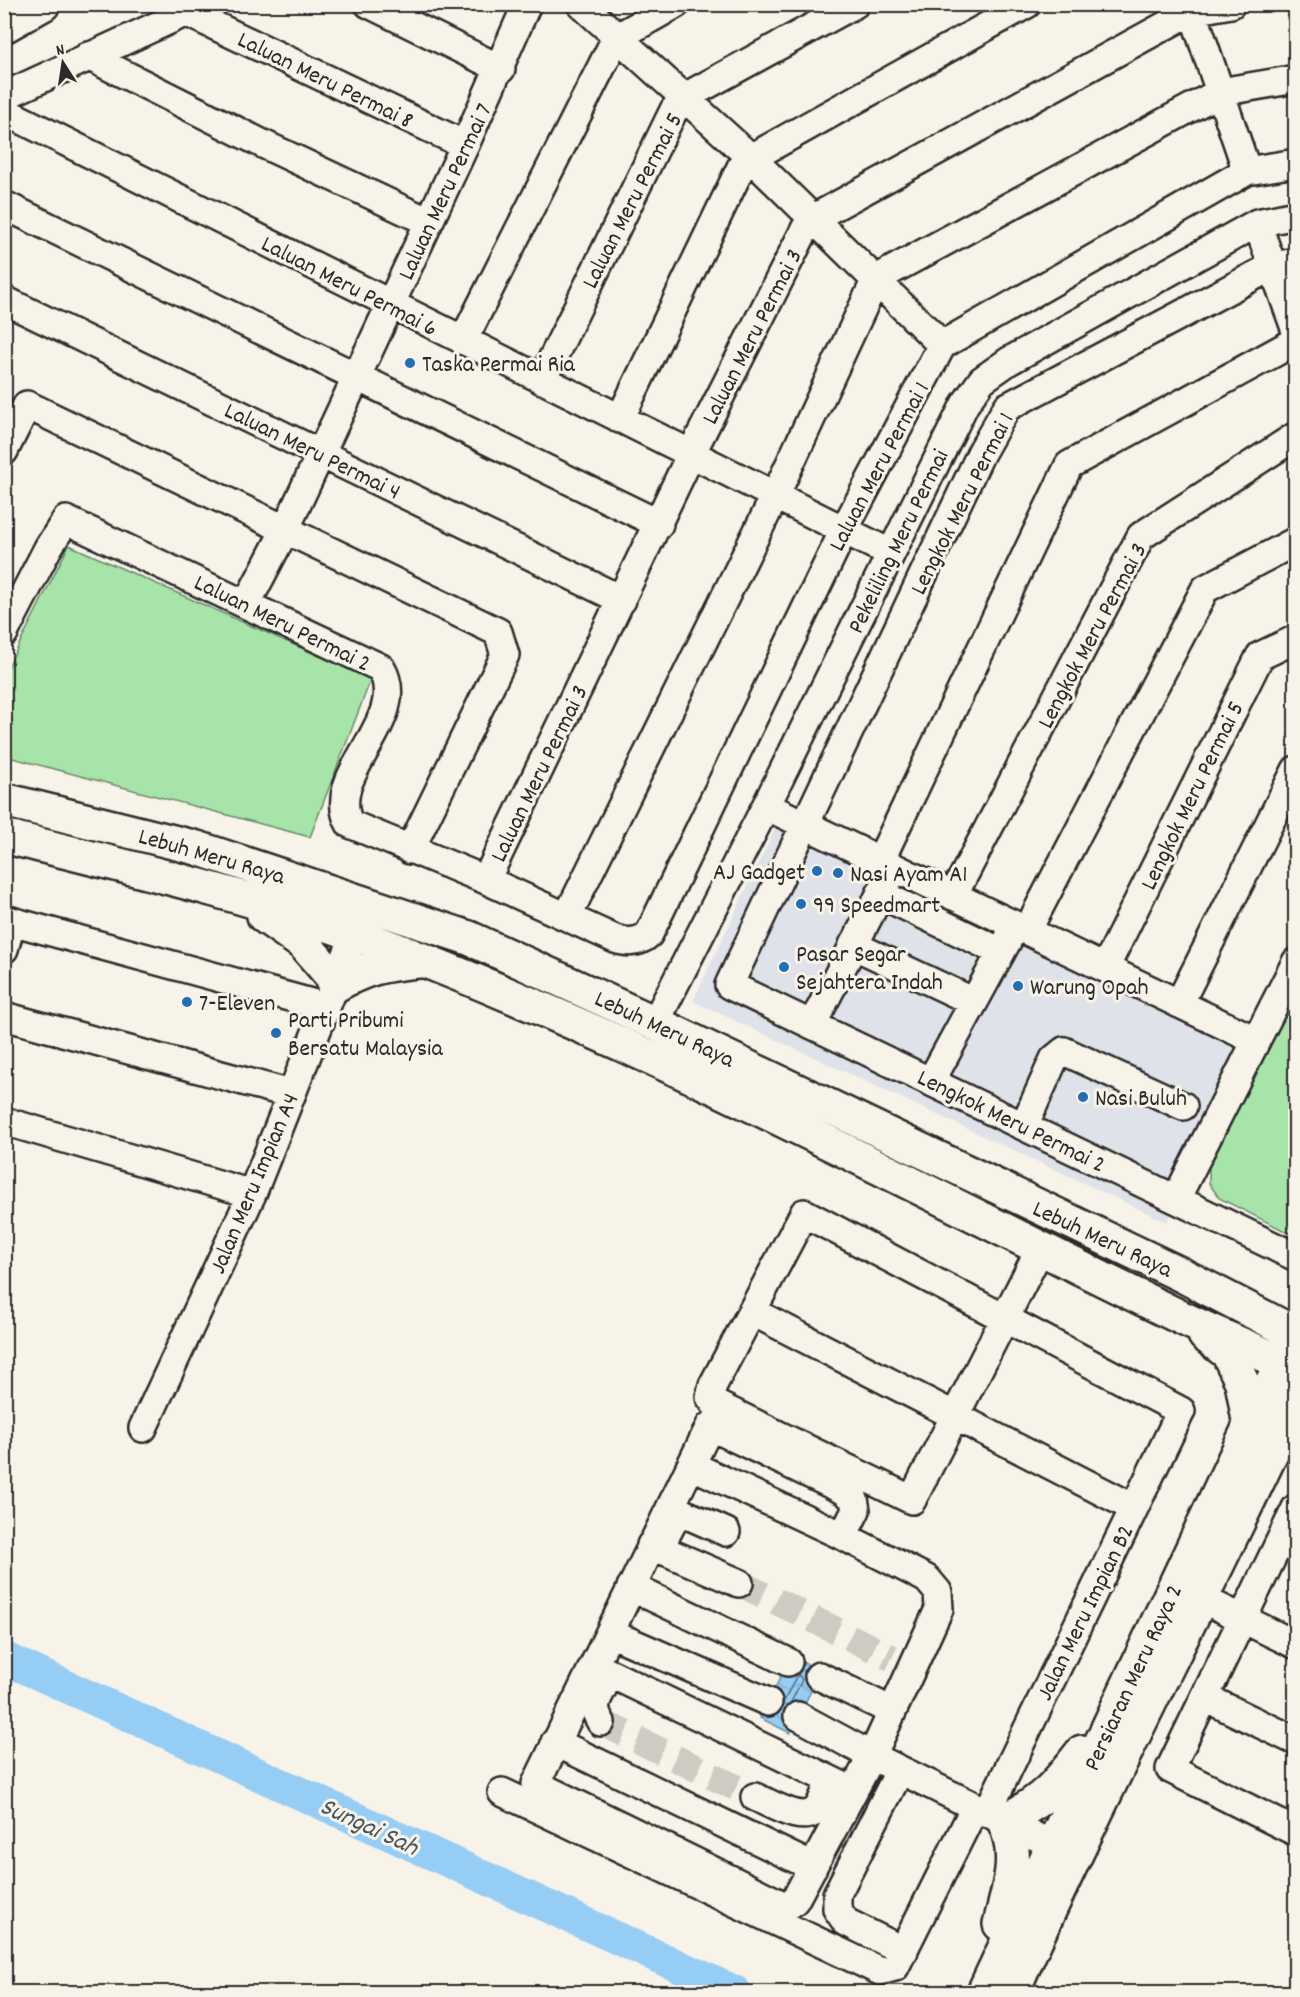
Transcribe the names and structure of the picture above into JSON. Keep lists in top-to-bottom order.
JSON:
{
  "streets": {
    "main road": ["Lebuh Meru Raya", "Persiaran Meru Raya 2"],
    "street": [
      "Laluan Meru Permai 8",
      "Laluan Meru Permai 7",
      "Laluan Meru Permai 5",
      "Laluan Meru Permai 6",
      "Laluan Meru Permai 3",
      "Laluan Meru Permai 4",
      "Laluan Meru Permai 1",
      "Lengkok Meru Permai 1",
      "Pekeliling Meru Permai",
      "Laluan Meru Permai 2",
      "Lengkok Meru Permai 3",
      "Lengkok Meru Permai 5",
      "Lengkok Meru Permai 2",
      "Jalan Meru Impian A4",
      "Jalan Meru Impian B2"
    ]
  },
  "crossings": [
    ["Laluan Meru Permai 8", "Laluan Meru Permai 7"],
    ["Laluan Meru Permai 7", "Laluan Meru Permai 6"],
    ["Laluan Meru Permai 7", "Laluan Meru Permai 4"],
    ["Laluan Meru Permai 7", "Laluan Meru Permai 2"],
    ["Laluan Meru Permai 5", "Laluan Meru Permai 6"],
    ["Laluan Meru Permai 6", "Laluan Meru Permai 3"],
    ["Laluan Meru Permai 6", "Laluan Meru Permai 1"],
    ["Laluan Meru Permai 6", "Pekeliling Meru Permai"],
    ["Laluan Meru Permai 3", "Laluan Meru Permai 4"],
    ["Laluan Meru Permai 3", "Laluan Meru Permai 2"],
    ["Laluan Meru Permai 1", "Laluan Meru Permai 2"],
    ["Lengkok Meru Permai 1", "Lengkok Meru Permai 2"],
    ["Pekeliling Meru Permai", "Lebuh Meru Raya"],
    ["Lebuh Meru Raya", "Jalan Meru Impian A4"],
    ["Lebuh Meru Raya", "Persiaran Meru Raya 2"]
  ],
  "water": ["Sungai Sah"],
  "places": [
    "Taska Permai Ria",
    "AJ Gadget",
    "Nasi Ayam A1",
    "99 Speedmart",
    "Pasar Segar Sejahtera Indah",
    "Warung Opah",
    "7-Eleven",
    "Parti Pribumi Bersatu Malaysia",
    "Nasi Buluh"
  ],
  "north": "top"
}
